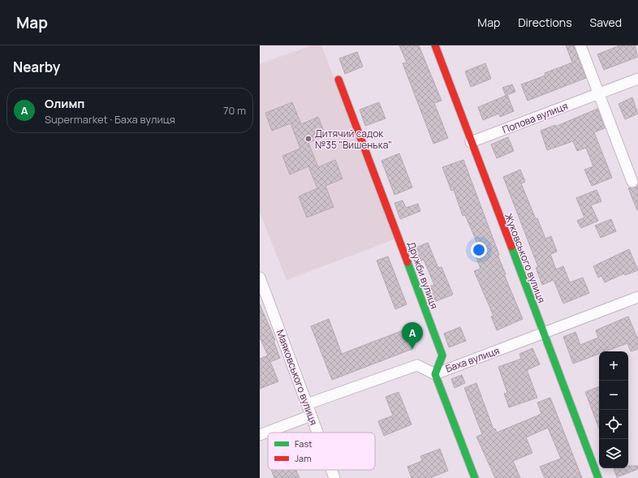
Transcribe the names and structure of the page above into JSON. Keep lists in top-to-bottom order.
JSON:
{
  "streets": {
    "street": [
      "Попова вулиця",
      "Жуковського вулиця",
      "Дружби вулиця",
      "Баха вулиця",
      "Маяковського вулиця"
    ]
  },
  "crossings": [
    ["Попова вулиця", "Жуковського вулиця"],
    ["Жуковського вулиця", "Баха вулиця"],
    ["Дружби вулиця", "Баха вулиця"],
    ["Баха вулиця", "Маяковського вулиця"]
  ],
  "places": ["Дитячий садок №35 \"Вишенька\""],
  "legend": ["Fast", "Jam"],
  "page": {
    "header": "Map",
    "nav": ["Map", "Directions", "Saved"],
    "heading": "Nearby",
    "list": [
      {
        "mark": "A",
        "name": "Олимп",
        "note": "Supermarket · Баха вулиця",
        "value": "70 m"
      }
    ],
    "pins": "A",
    "map_buttons": ["+", "−"]
  }
}
